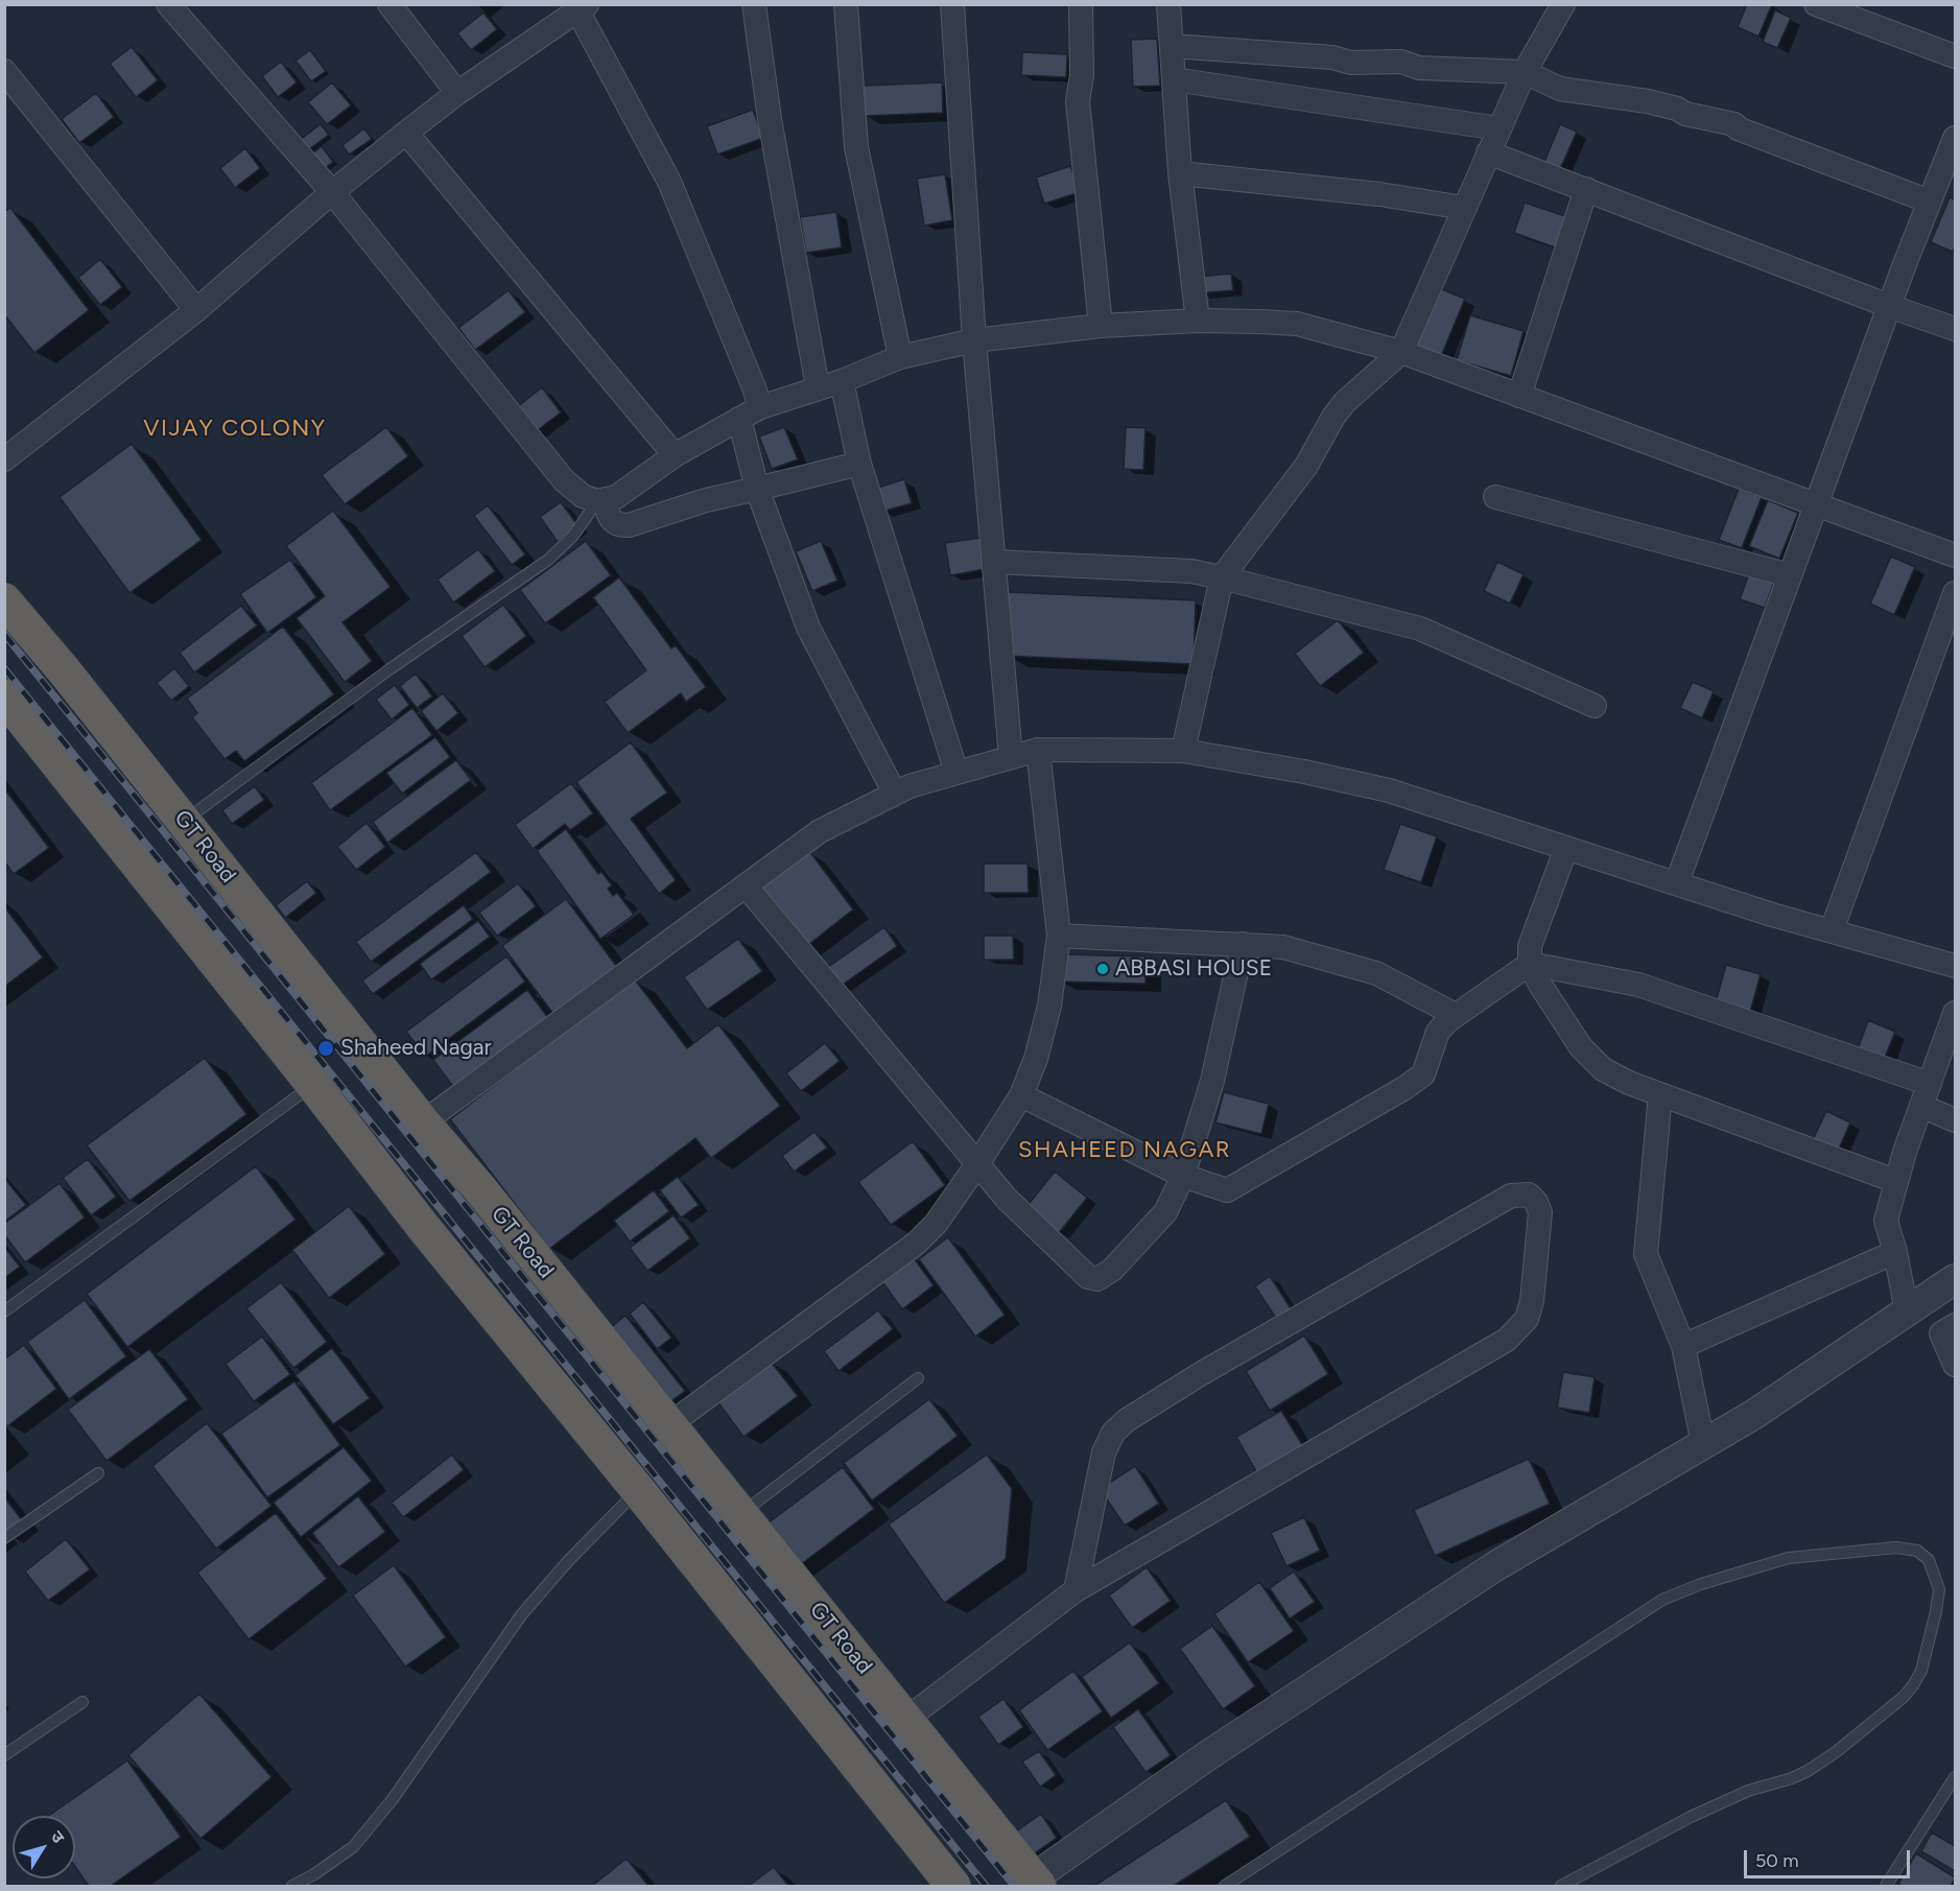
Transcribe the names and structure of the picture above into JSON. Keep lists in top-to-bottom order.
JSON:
{
  "streets": {
    "highway": ["GT Road"]
  },
  "districts": ["VIJAY COLONY", "SHAHEED NAGAR"],
  "places": ["ABBASI HOUSE", "Shaheed Nagar"],
  "scale_bar": "50 m",
  "north": "top right"
}
